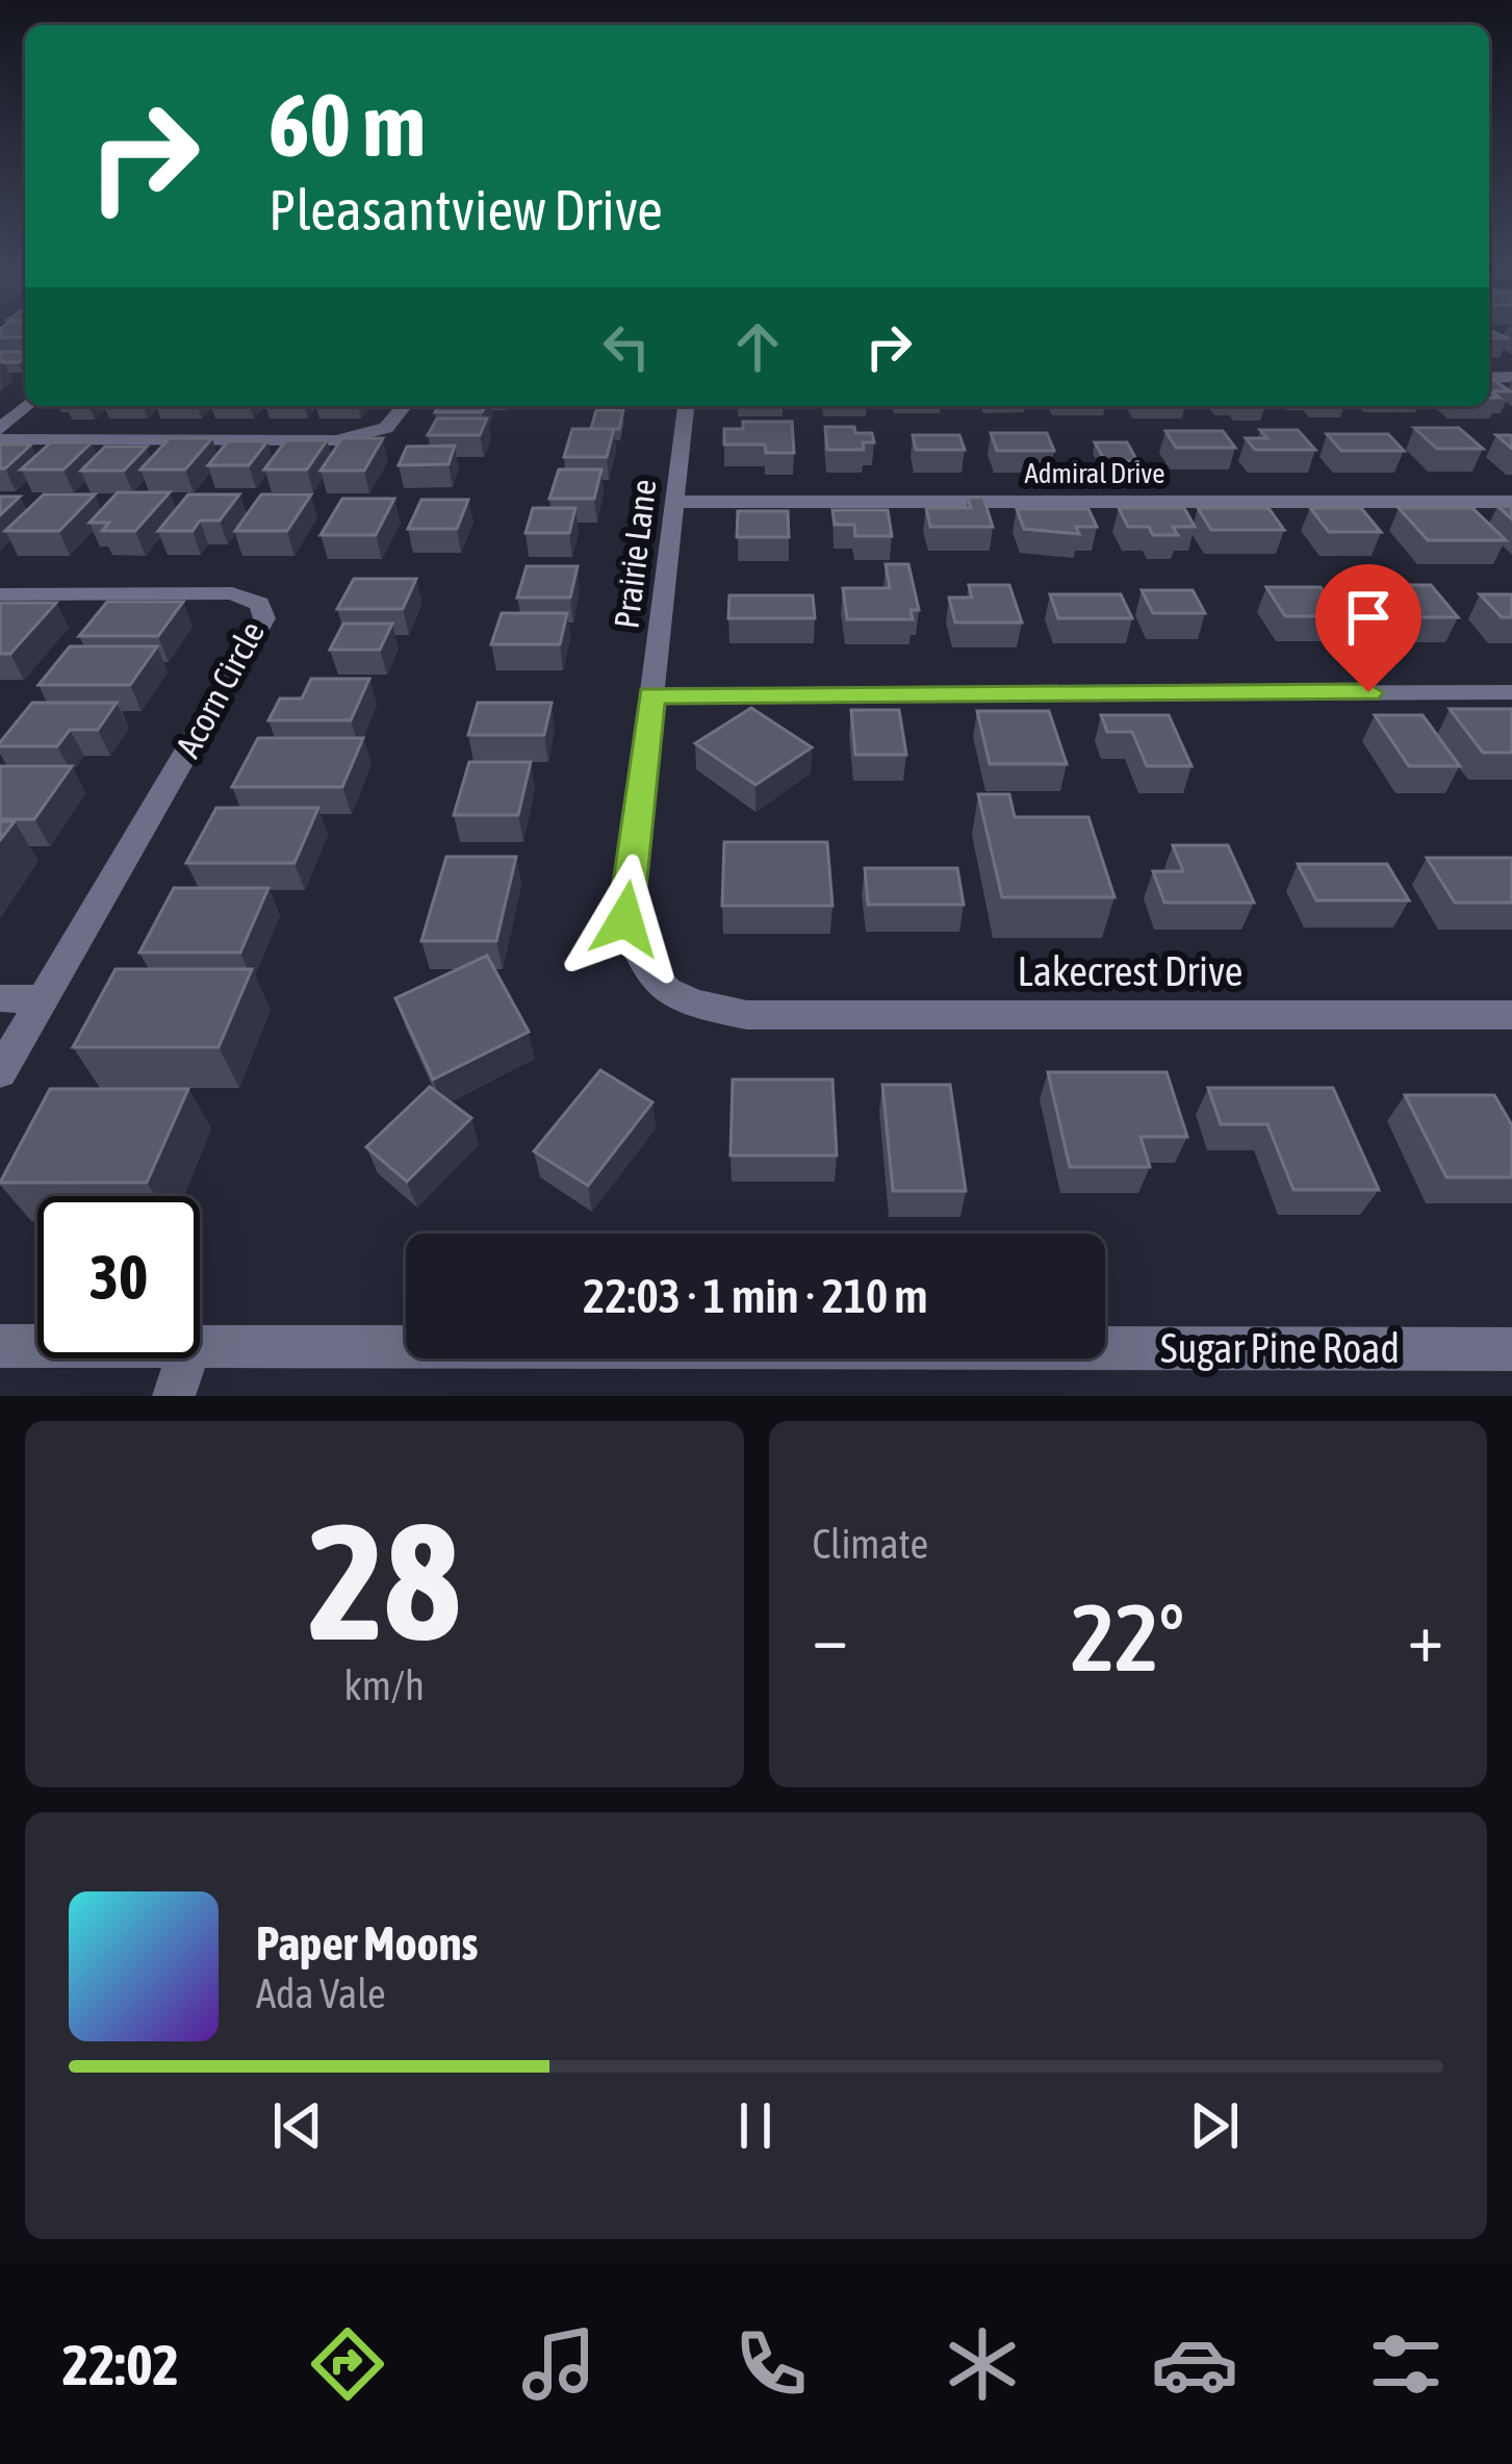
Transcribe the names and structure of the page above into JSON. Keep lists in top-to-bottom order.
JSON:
{
  "streets": {
    "street": [
      "Admiral Drive",
      "Prairie Lane",
      "Acorn Circle",
      "Lakecrest Drive",
      "Sugar Pine Road"
    ]
  },
  "crossings": [
    ["Admiral Drive", "Prairie Lane"],
    ["Prairie Lane", "Lakecrest Drive"]
  ],
  "page": {
    "turn": ["60 m", "Pleasantview Drive"],
    "limit": "30",
    "trip": "22:03 · 1 min · 210 m",
    "tile": [
      ["28", "km/h"],
      "Climate"
    ],
    "heat": ["−", "22°", "+"],
    "song": ["Paper Moons", "Ada Vale"],
    "tabs": "22:02"
  }
}
